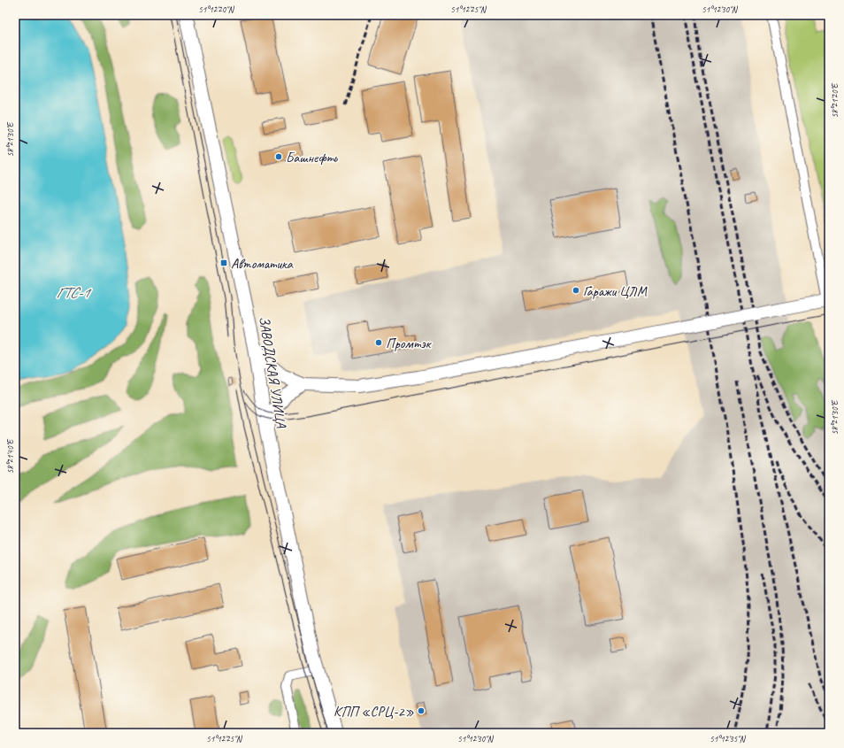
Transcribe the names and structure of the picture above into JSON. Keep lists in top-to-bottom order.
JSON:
{
  "streets": {
    "main road": ["ЗАВОДСКАЯ УЛИЦА"]
  },
  "water": ["ГТС-1"],
  "places": {
    "other": [
      "Башнефть",
      "Гаражи ЦЛМ",
      "Промтэк",
      "КПП «СРЦ-2»"
    ],
    "transit": ["Автоматика"]
  },
  "coordinates": [
    "51°12'20\"N",
    "51°12'25\"N",
    "51°12'30\"N",
    "58°21'20\"E",
    "58°21'30\"E",
    "58°21'40\"E",
    "51°12'35\"N"
  ]
}
